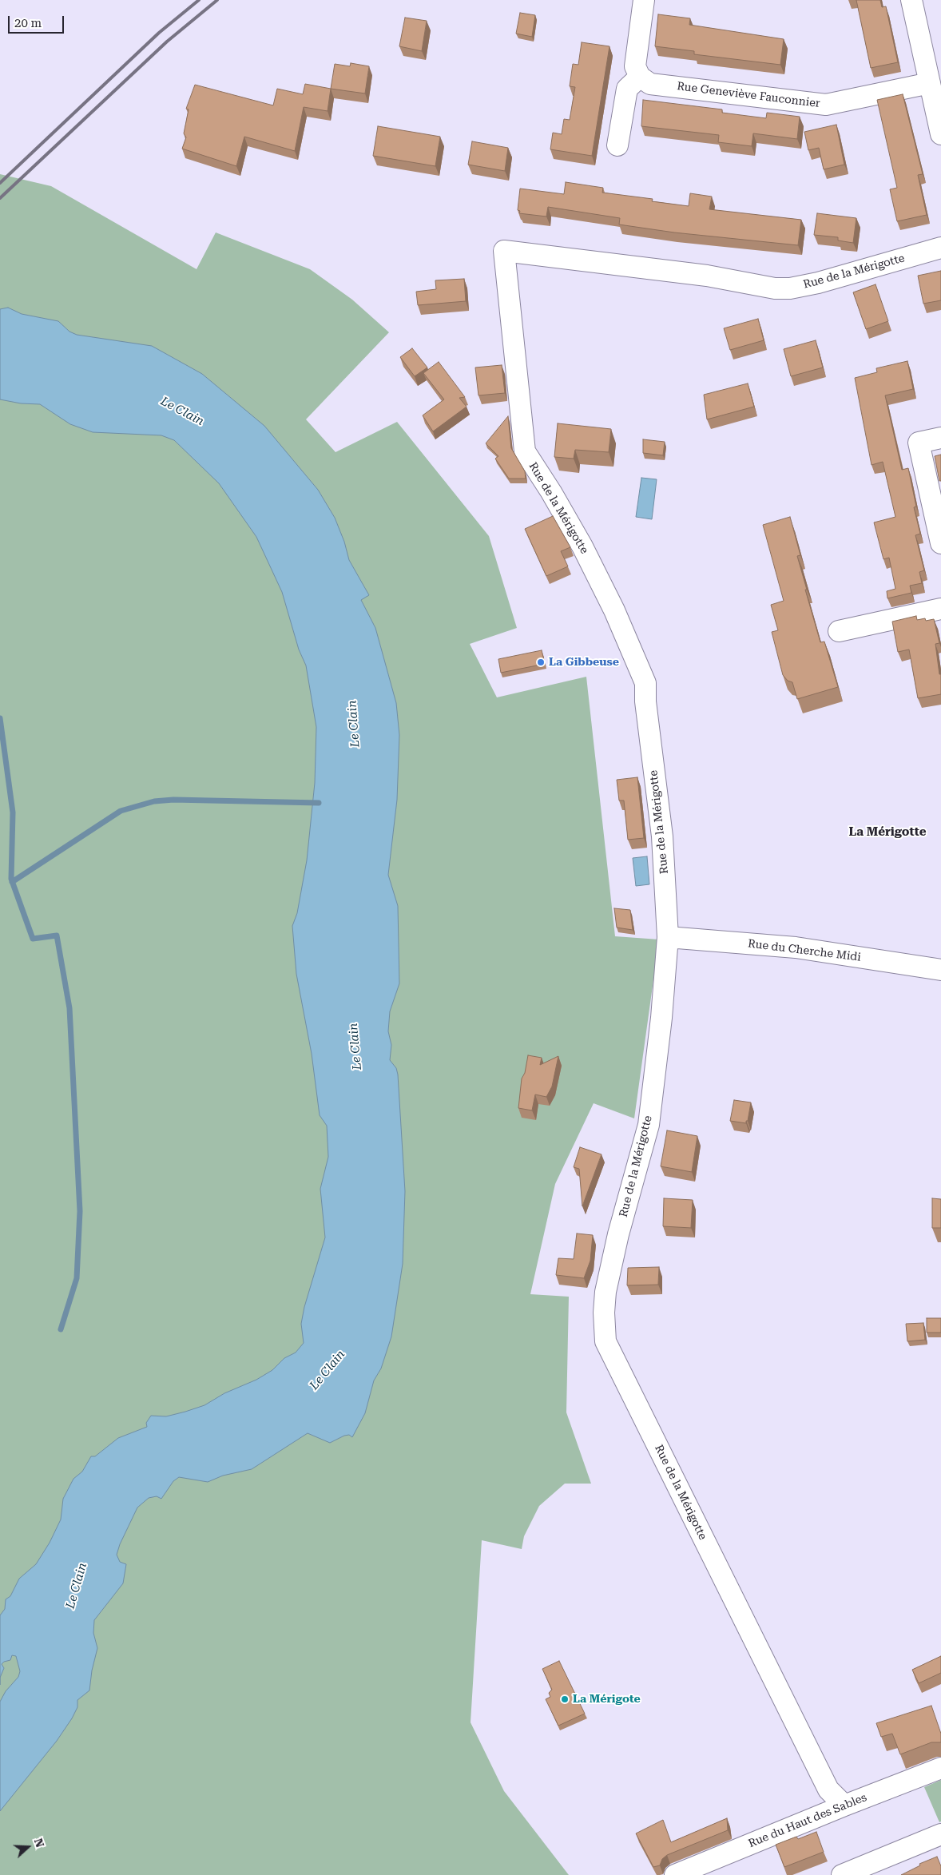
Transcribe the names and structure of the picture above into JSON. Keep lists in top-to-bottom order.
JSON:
{
  "streets": {
    "street": [
      "Rue Geneviève Fauconnier",
      "Rue de la Mérigotte",
      "Rue du Cherche Midi",
      "Rue du Haut des Sables"
    ]
  },
  "crossings": [
    ["Rue de la Mérigotte", "Rue du Cherche Midi"],
    ["Rue de la Mérigotte", "Rue du Haut des Sables"]
  ],
  "districts": ["La Mérigotte"],
  "water": ["Le Clain"],
  "places": ["La Gibbeuse", "La Mérigote"],
  "scale_bar": "20 m",
  "north": "right"
}
